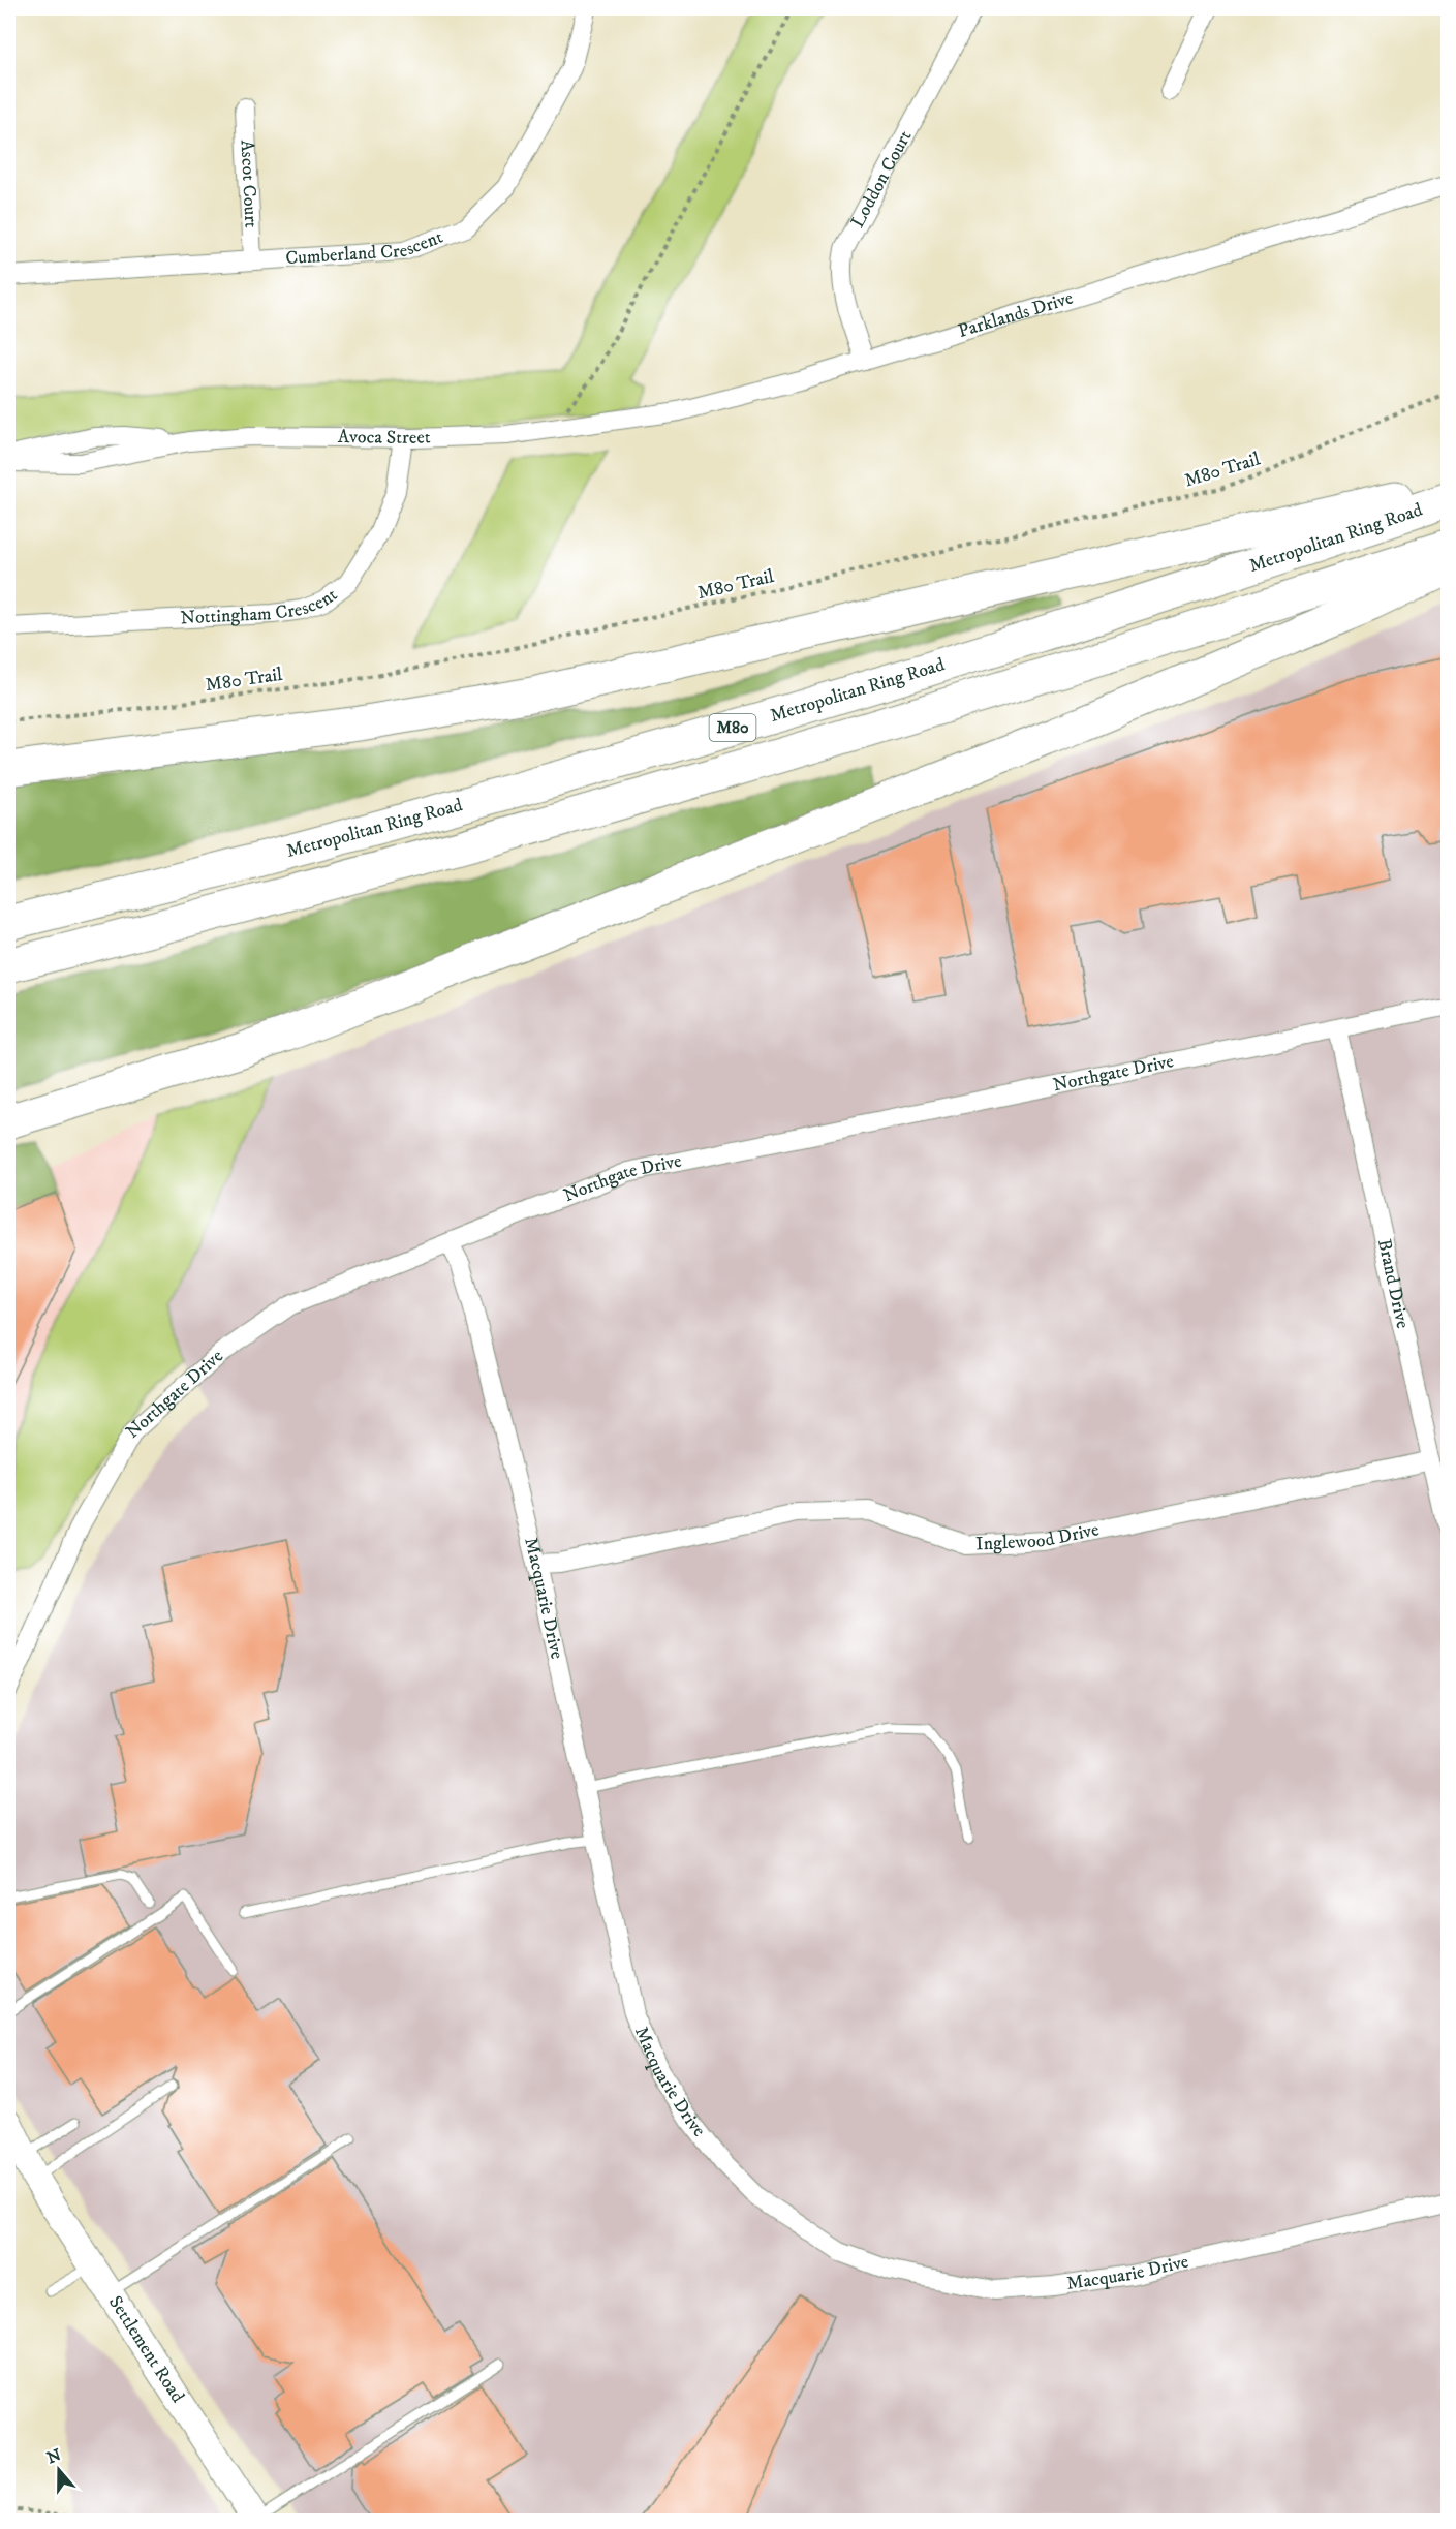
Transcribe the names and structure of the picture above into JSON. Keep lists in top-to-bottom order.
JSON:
{
  "streets": {
    "highway": ["Metropolitan Ring Road", "M80"],
    "main road": ["Settlement Road"],
    "street": [
      "Loddon Court",
      "Ascot Court",
      "Cumberland Crescent",
      "Parklands Drive",
      "Avoca Street",
      "Nottingham Crescent",
      "Northgate Drive",
      "Brand Drive",
      "Inglewood Drive",
      "Macquarie Drive"
    ],
    "path": ["M80 Trail"]
  },
  "crossings": [
    ["Loddon Court", "Parklands Drive"],
    ["Ascot Court", "Cumberland Crescent"],
    ["Parklands Drive", "Avoca Street"],
    ["Avoca Street", "Nottingham Crescent"],
    ["Northgate Drive", "Brand Drive"],
    ["Northgate Drive", "Macquarie Drive"],
    ["Brand Drive", "Inglewood Drive"],
    ["Inglewood Drive", "Macquarie Drive"]
  ],
  "north": "top"
}
